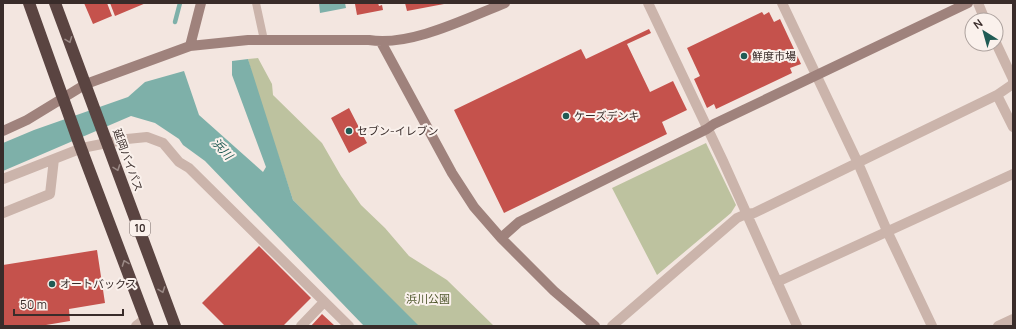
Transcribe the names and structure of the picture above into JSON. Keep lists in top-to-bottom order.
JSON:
{
  "streets": {
    "highway": ["延岡バイパス", "10"]
  },
  "water": ["浜川"],
  "parks": ["浜川公園"],
  "places": [
    "鮮度市場",
    "ケーズデンキ",
    "セブン-イレブン",
    "オートバックス"
  ],
  "scale_bar": "50 m",
  "north": "top left"
}
